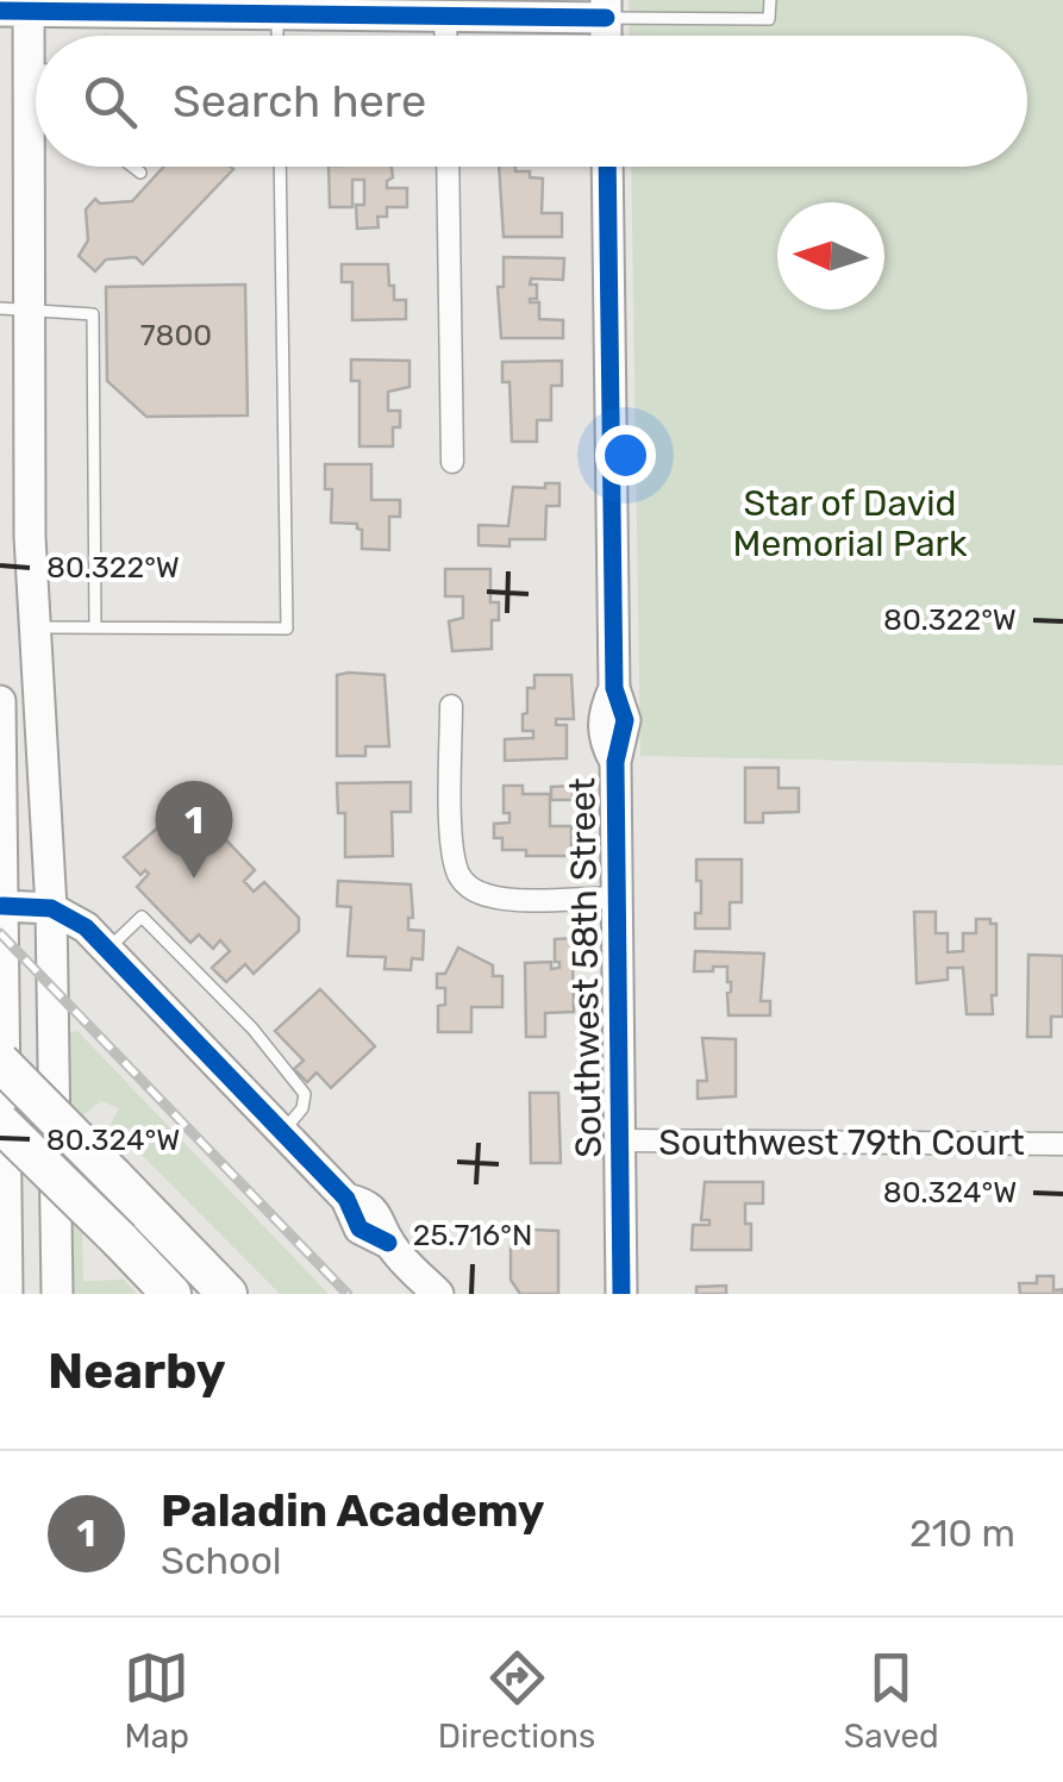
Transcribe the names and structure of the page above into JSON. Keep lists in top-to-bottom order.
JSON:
{
  "streets": {
    "street": ["Southwest 58th Street", "Southwest 79th Court"]
  },
  "crossings": [
    ["Southwest 58th Street", "Southwest 79th Court"]
  ],
  "parks": ["Star of David Memorial Park"],
  "house_numbers": ["7800"],
  "north": "left",
  "page": {
    "search": "Search here",
    "pins": "1",
    "heading": "Nearby",
    "list": [
      {
        "mark": "1",
        "name": "Paladin Academy",
        "note": "School",
        "value": "210 m"
      }
    ],
    "nav": ["Map", "Directions", "Saved"]
  },
  "coordinates": ["80.322°W", "80.324°W", "25.716°N"]
}
